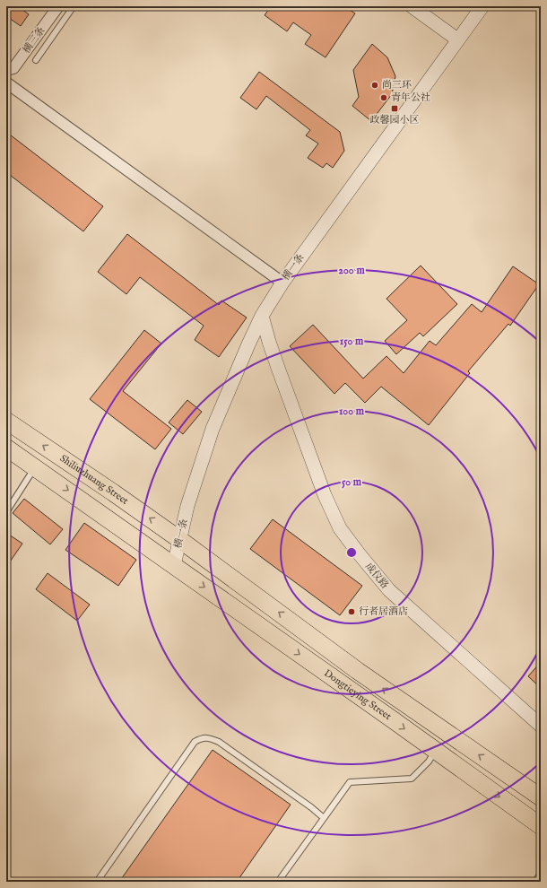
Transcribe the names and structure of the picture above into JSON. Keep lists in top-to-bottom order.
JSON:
{
  "streets": {
    "main road": ["Shiliuzhuang Street", "Dongtieying Street"],
    "street": ["横三条", "横一条", "成仪路"]
  },
  "crossings": [
    ["横一条", "Shiliuzhuang Street"],
    ["横一条", "成仪路"],
    ["横一条", "Dongtieying Street"],
    ["Shiliuzhuang Street", "Dongtieying Street"]
  ],
  "places": {
    "other": ["尚三环", "青年公社", "行者居酒店"],
    "transit": ["政馨园小区"]
  },
  "rings": [
    "200 m",
    "150 m",
    "100 m",
    "50 m"
  ]
}
